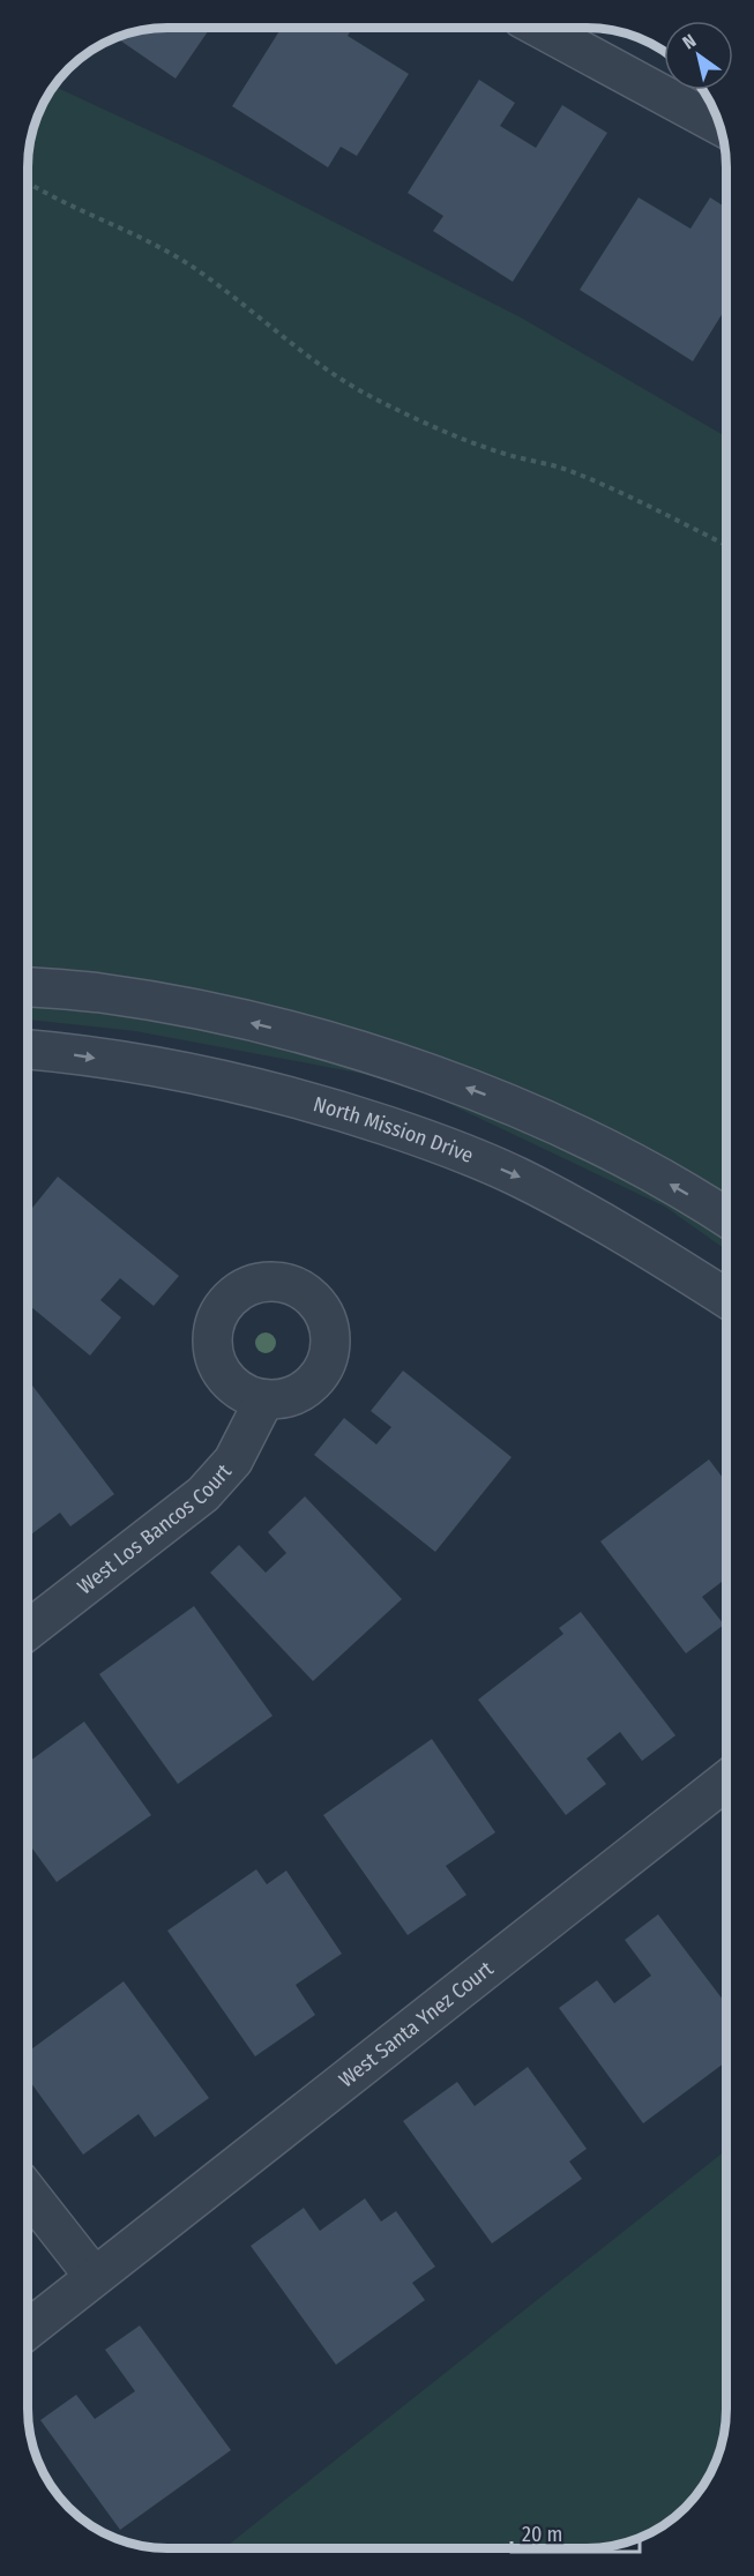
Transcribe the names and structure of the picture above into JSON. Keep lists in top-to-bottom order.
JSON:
{
  "streets": {
    "street": ["North Mission Drive", "West Los Bancos Court", "West Santa Ynez Court"]
  },
  "scale_bar": "20 m",
  "north": "top left"
}
